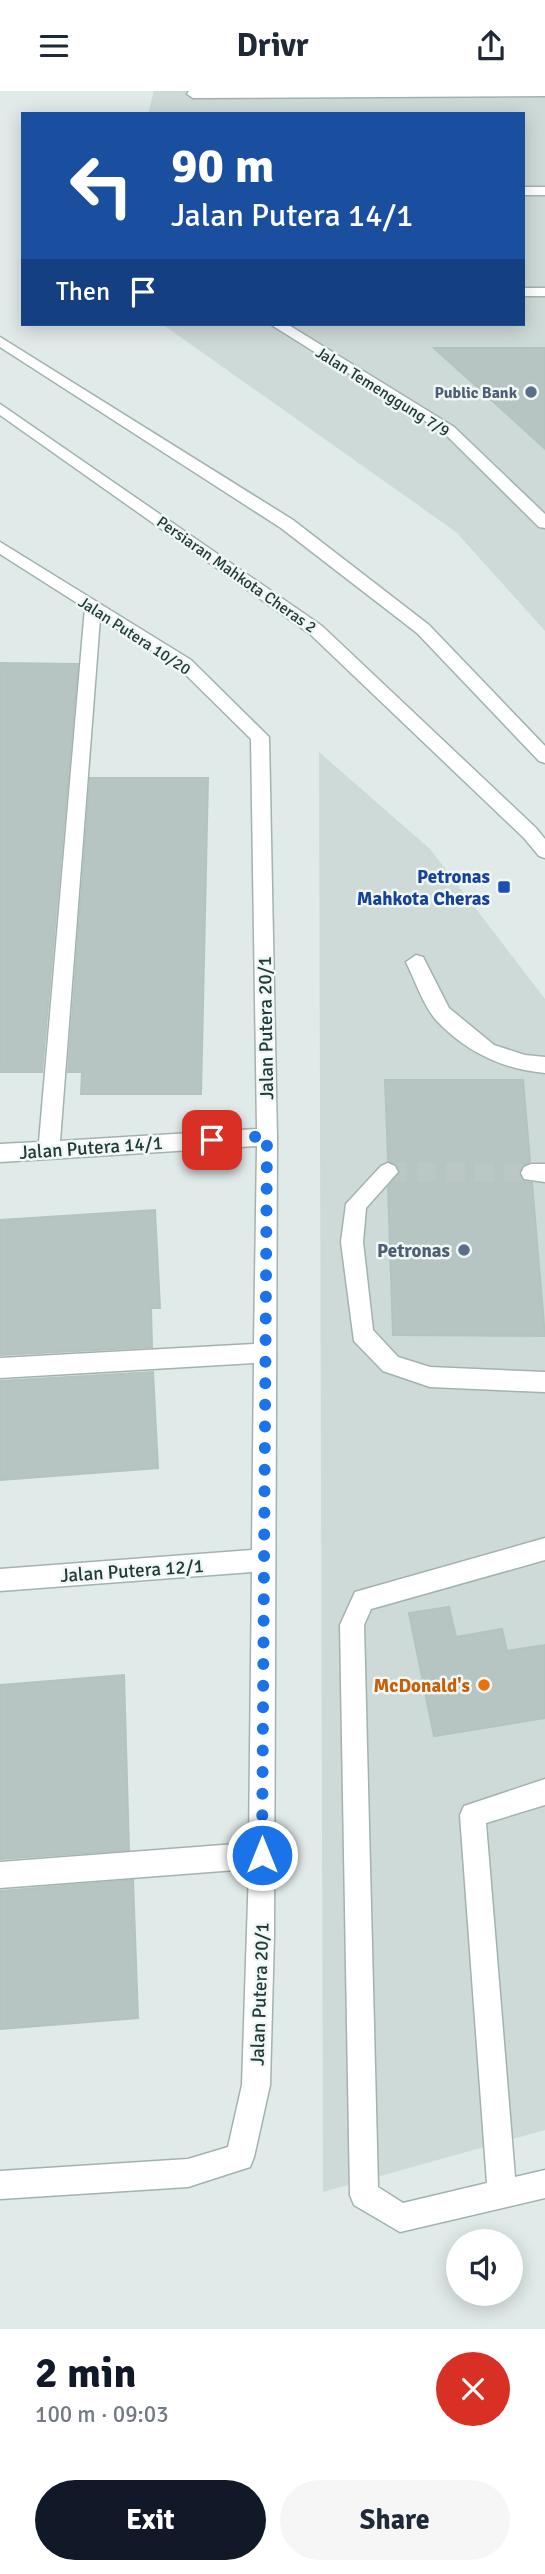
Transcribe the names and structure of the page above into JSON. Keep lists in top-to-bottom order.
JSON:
{
  "streets": {
    "street": [
      "Jalan Temenggung 7/9",
      "Persiaran Mahkota Cheras 2",
      "Jalan Putera 10/20",
      "Jalan Putera 20/1",
      "Jalan Putera 14/1",
      "Jalan Putera 12/1"
    ]
  },
  "crossings": [
    ["Jalan Putera 10/20", "Jalan Putera 20/1"],
    ["Jalan Putera 20/1", "Jalan Putera 14/1"],
    ["Jalan Putera 20/1", "Jalan Putera 12/1"]
  ],
  "places": {
    "other": ["Public Bank", "Petronas", "McDonald's"],
    "transit": ["Petronas Mahkota Cheras"]
  },
  "page": {
    "header": "Drivr",
    "turn": ["90 m", "Jalan Putera 14/1"],
    "then": "Then",
    "heading": ["2 min", "100 m · 09:03"],
    "buttons": ["Exit", "Share"]
  }
}
